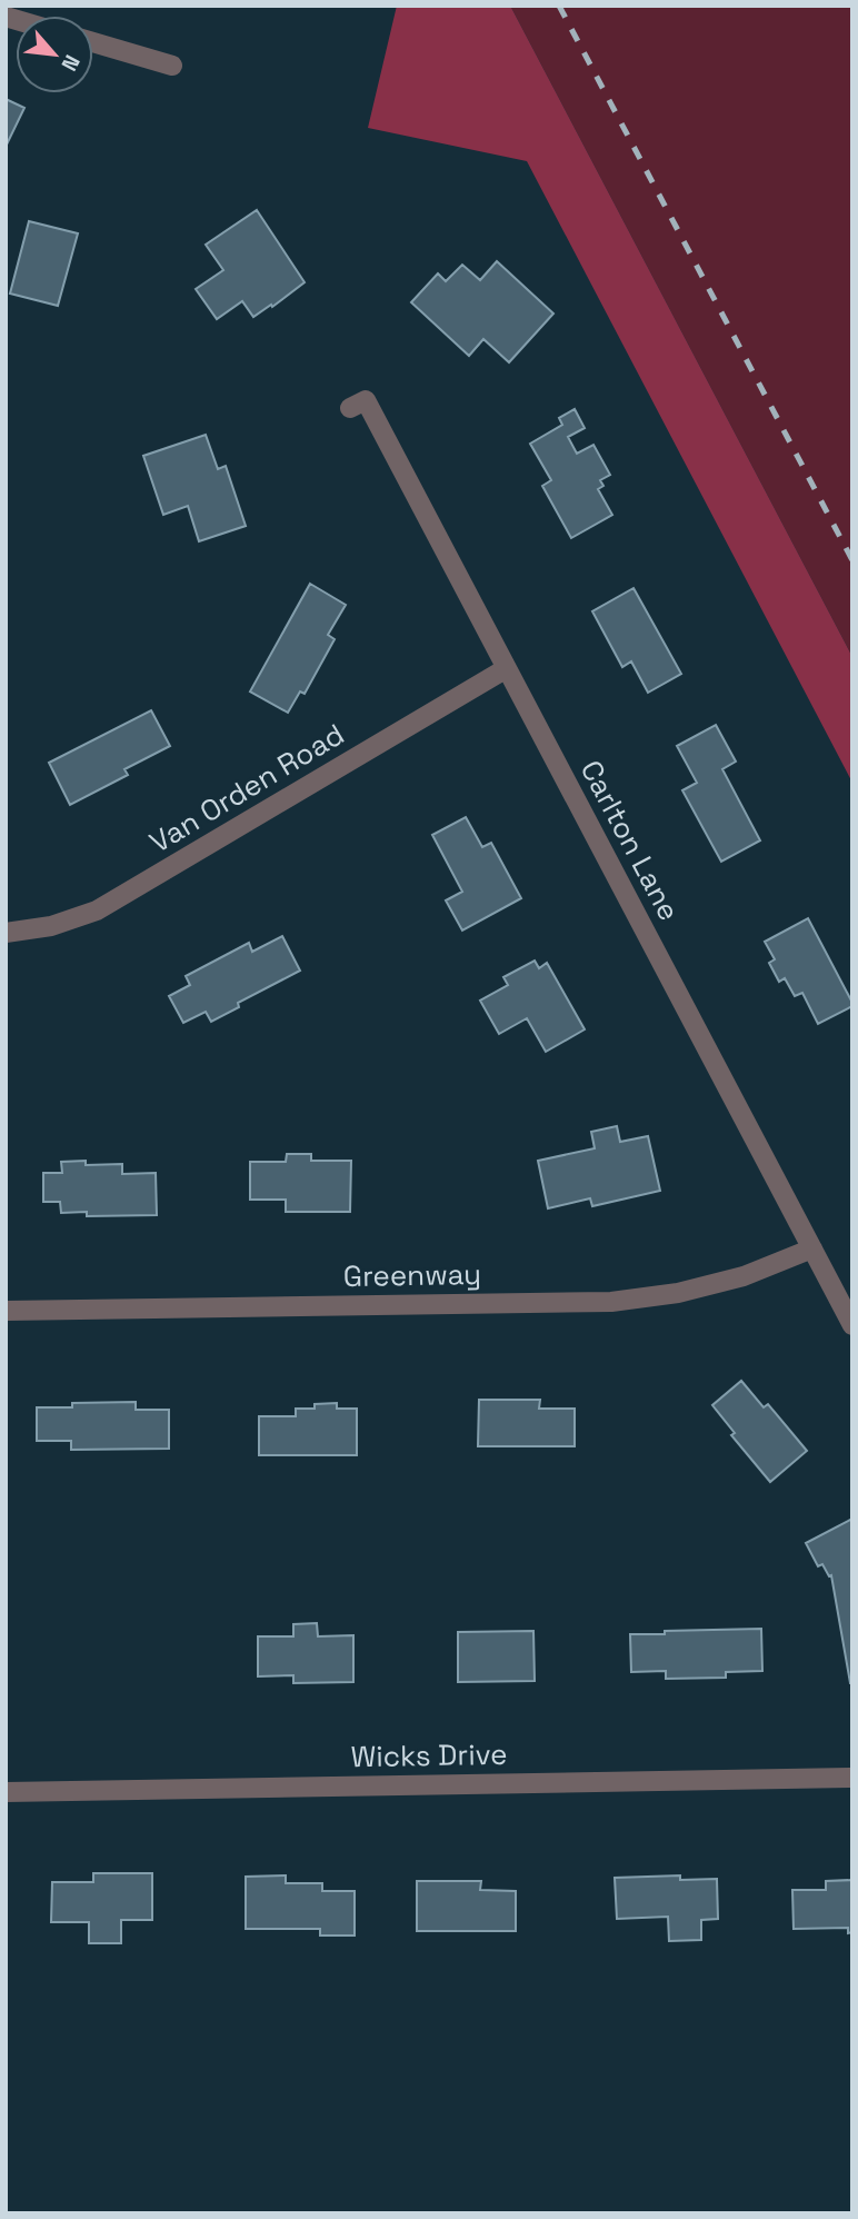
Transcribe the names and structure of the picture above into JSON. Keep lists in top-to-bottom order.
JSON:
{
  "streets": {
    "street": [
      "Van Orden Road",
      "Carlton Lane",
      "Greenway",
      "Wicks Drive"
    ]
  },
  "crossings": [
    ["Van Orden Road", "Carlton Lane"],
    ["Carlton Lane", "Greenway"]
  ],
  "north": "bottom right"
}
